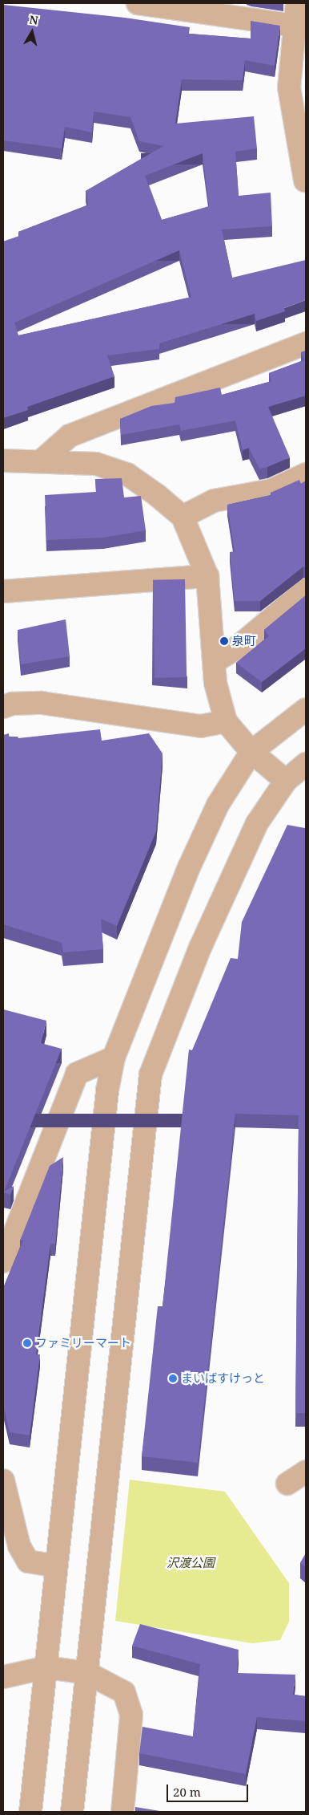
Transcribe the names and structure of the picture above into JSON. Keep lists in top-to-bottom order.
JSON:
{
  "parks": ["沢渡公園"],
  "places": ["泉町", "ファミリーマート", "まいばすけっと"],
  "scale_bar": "20 m",
  "north": "top"
}
